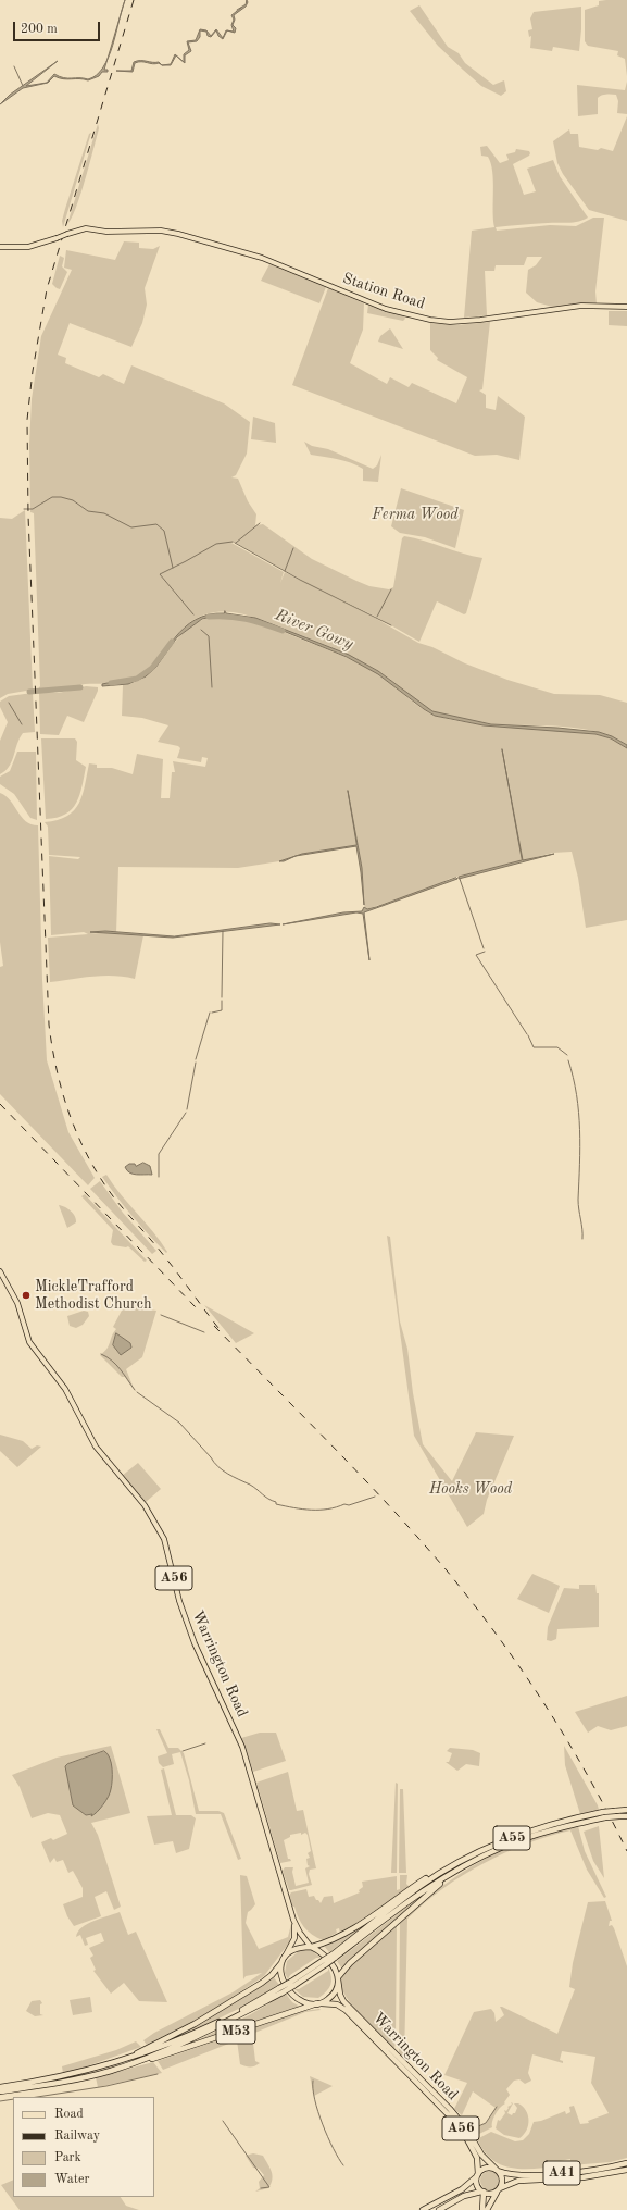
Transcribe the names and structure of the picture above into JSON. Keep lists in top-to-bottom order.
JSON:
{
  "streets": {
    "highway": [
      "A56",
      "Warrington Road",
      "A55",
      "M53",
      "A41"
    ],
    "main road": ["Station Road"]
  },
  "crossings": [
    ["A56", "Warrington Road"],
    ["A56", "M53"],
    ["Warrington Road", "M53"],
    ["Warrington Road", "A41"],
    ["A55", "M53"]
  ],
  "water": ["River Gowy"],
  "parks": ["Ferma Wood", "Hooks Wood"],
  "places": ["MickleTrafford Methodist Church"],
  "legend": [
    "Road",
    "Railway",
    "Park",
    "Water"
  ],
  "scale_bar": "200 m"
}
